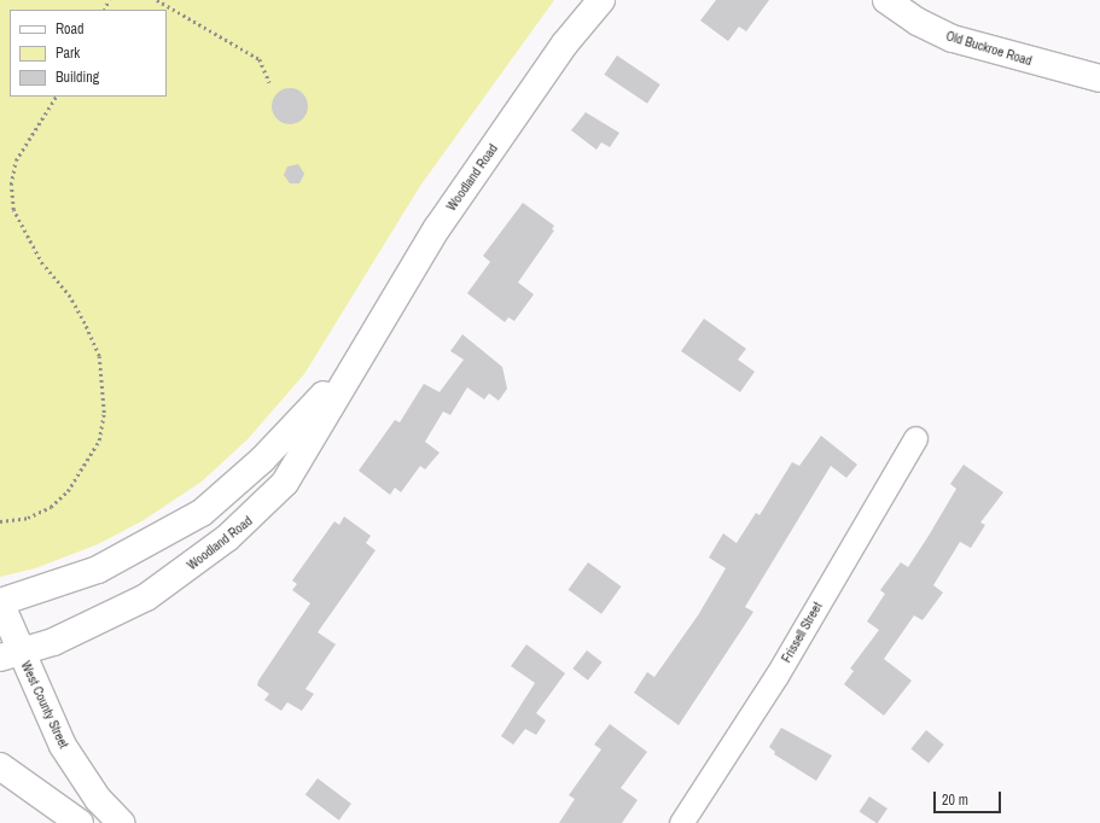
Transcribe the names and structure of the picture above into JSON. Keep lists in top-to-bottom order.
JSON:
{
  "streets": {
    "main road": ["Old Buckroe Road", "Woodland Road", "West County Street"],
    "street": ["Frissell Street"]
  },
  "crossings": [
    ["Woodland Road", "West County Street"]
  ],
  "legend": ["Road", "Park", "Building"],
  "scale_bar": "20 m"
}
